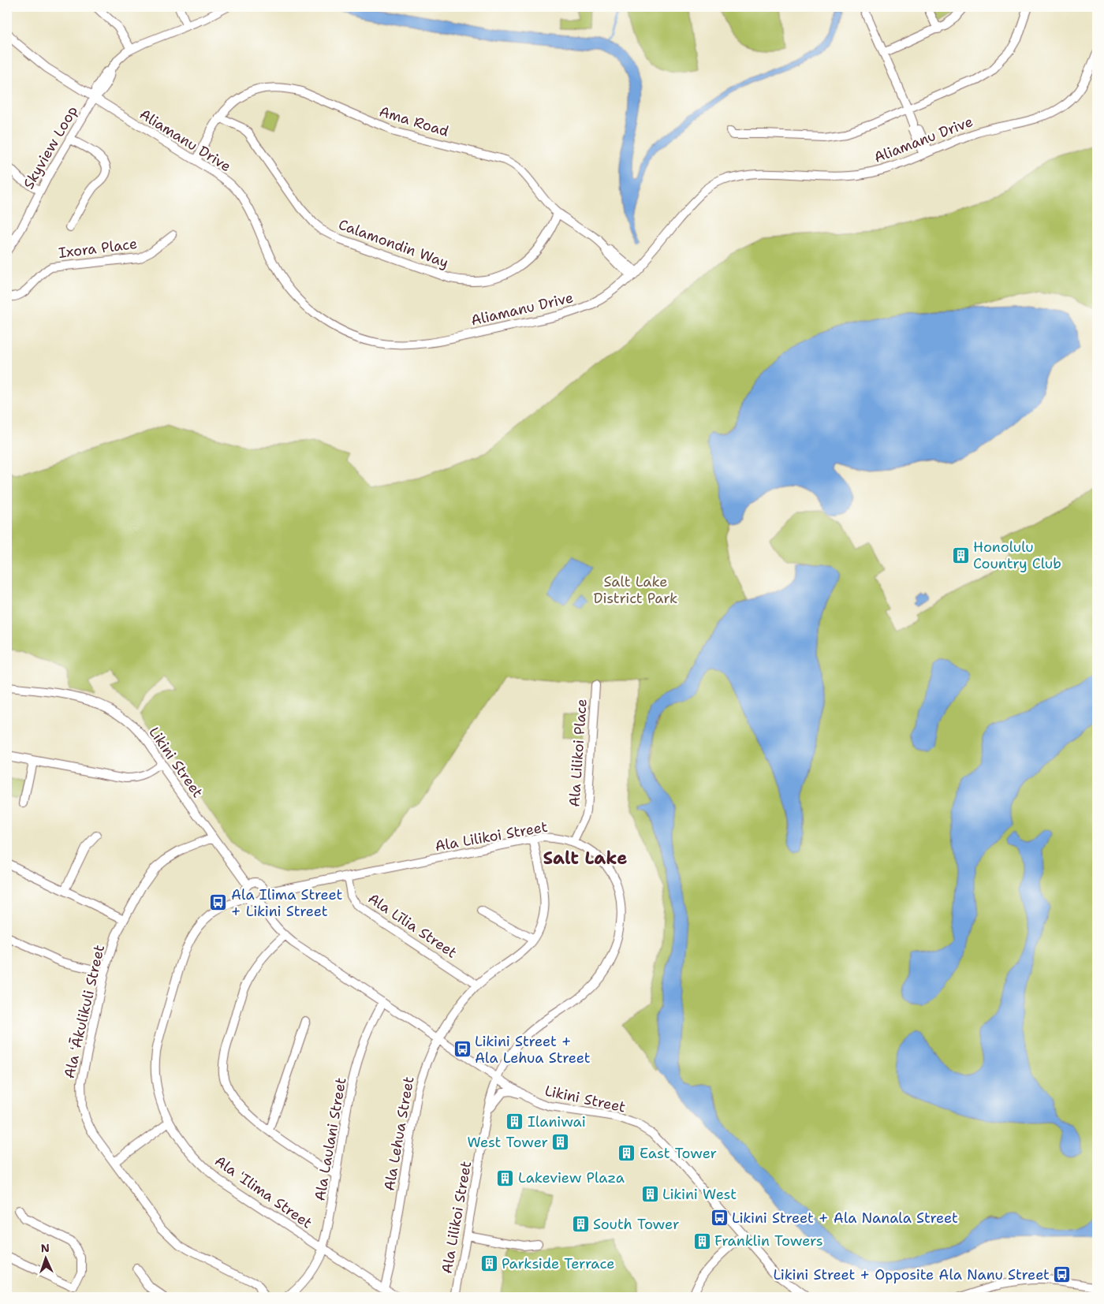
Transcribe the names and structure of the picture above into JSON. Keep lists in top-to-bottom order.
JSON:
{
  "streets": {
    "street": [
      "Ama Road",
      "Aliamanu Drive",
      "Skyview Loop",
      "Calamondin Way",
      "Ixora Place",
      "Ala Lilikoi Place",
      "Likini Street",
      "Ala Lilikoi Street",
      "Ala Līlia Street",
      "Ala ʻĀkulikuli Street",
      "Ala Lehua Street",
      "Ala Laulani Street",
      "Ala ʻIlima Street"
    ]
  },
  "crossings": [
    ["Ama Road", "Aliamanu Drive"],
    ["Ama Road", "Calamondin Way"],
    ["Aliamanu Drive", "Skyview Loop"],
    ["Ala Lilikoi Place", "Ala Lilikoi Street"],
    ["Likini Street", "Ala Lilikoi Street"],
    ["Likini Street", "Ala ʻĀkulikuli Street"],
    ["Likini Street", "Ala Lehua Street"],
    ["Likini Street", "Ala Laulani Street"],
    ["Likini Street", "Ala ʻIlima Street"],
    ["Ala Lilikoi Street", "Ala Līlia Street"],
    ["Ala Lilikoi Street", "Ala Lehua Street"],
    ["Ala Lilikoi Street", "Ala ʻIlima Street"],
    ["Ala Līlia Street", "Ala Lehua Street"],
    ["Ala Lehua Street", "Ala ʻIlima Street"],
    ["Ala Laulani Street", "Ala ʻIlima Street"]
  ],
  "districts": ["Salt Lake"],
  "parks": ["Salt Lake District Park"],
  "places": {
    "building": [
      "Honolulu Country Club",
      "Ilaniwai",
      "West Tower",
      "East Tower",
      "Lakeview Plaza",
      "Likini West",
      "South Tower",
      "Franklin Towers",
      "Parkside Terrace"
    ],
    "bus stop": [
      "Ala Ilima Street + Likini Street",
      "Likini Street + Ala Lehua Street",
      "Likini Street + Ala Nanala Street",
      "Likini Street + Opposite Ala Nanu Street"
    ]
  },
  "north": "top"
}
